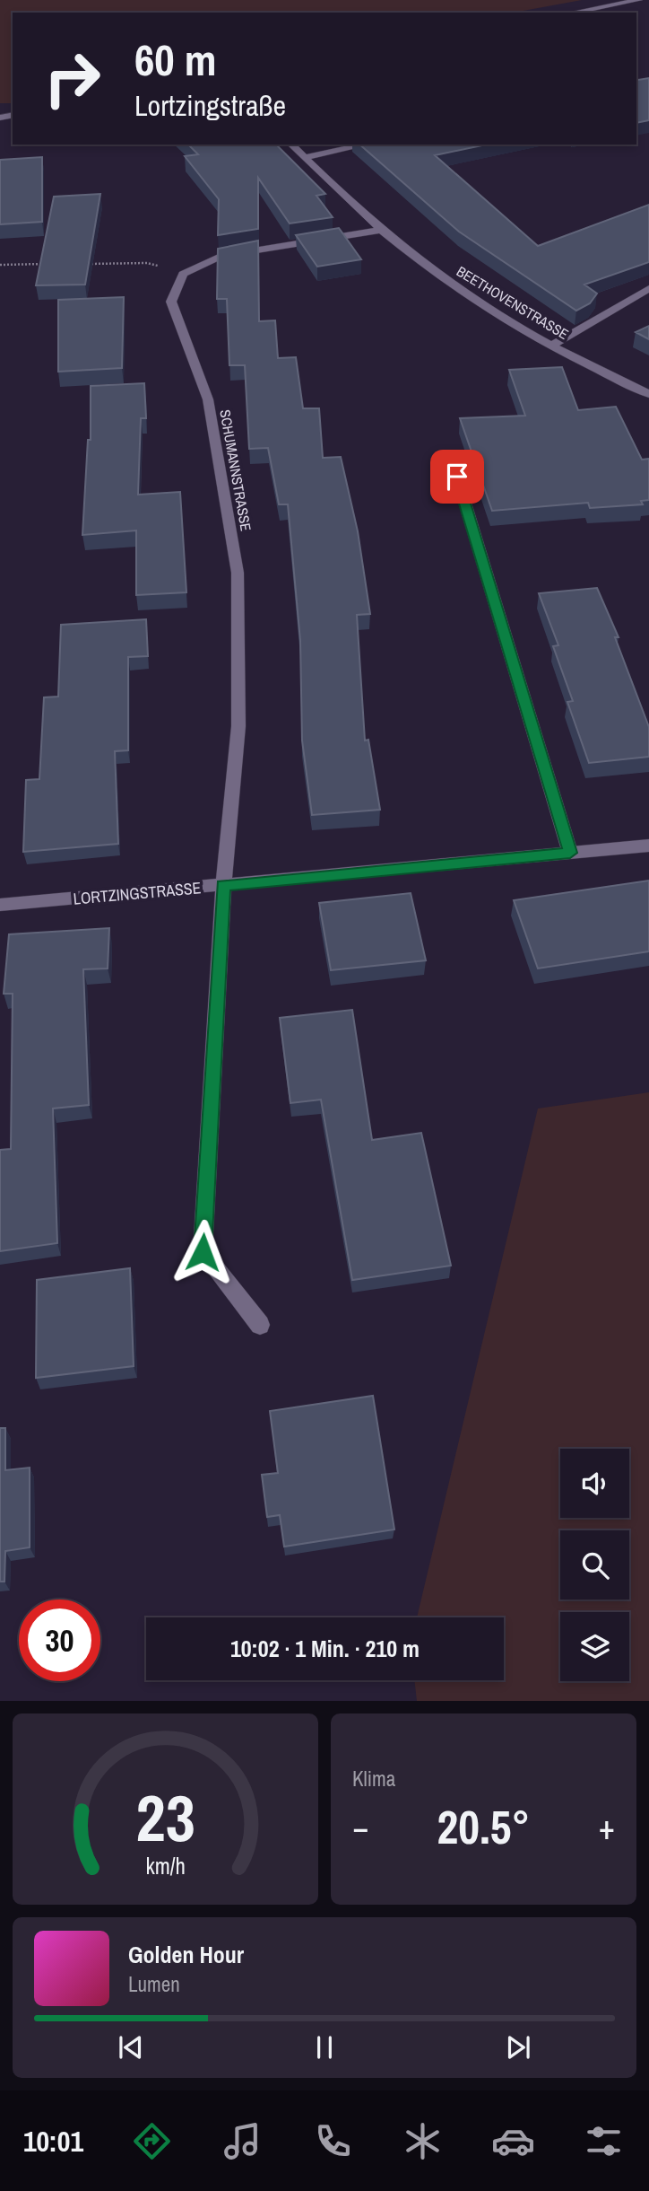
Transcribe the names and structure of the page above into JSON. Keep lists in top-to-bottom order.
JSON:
{
  "streets": {
    "street": ["BEETHOVENSTRASSE", "SCHUMANNSTRASSE", "LORTZINGSTRASSE"]
  },
  "crossings": [
    ["SCHUMANNSTRASSE", "LORTZINGSTRASSE"]
  ],
  "page": {
    "turn": ["60 m", "Lortzingstraße"],
    "limit": "30",
    "trip": "10:02 · 1 Min. · 210 m",
    "tile": "Klima",
    "heat": ["−", "20.5°", "+"],
    "song": ["Golden Hour", "Lumen"],
    "tabs": "10:01",
    "gauge": ["23", "km/h"]
  }
}
